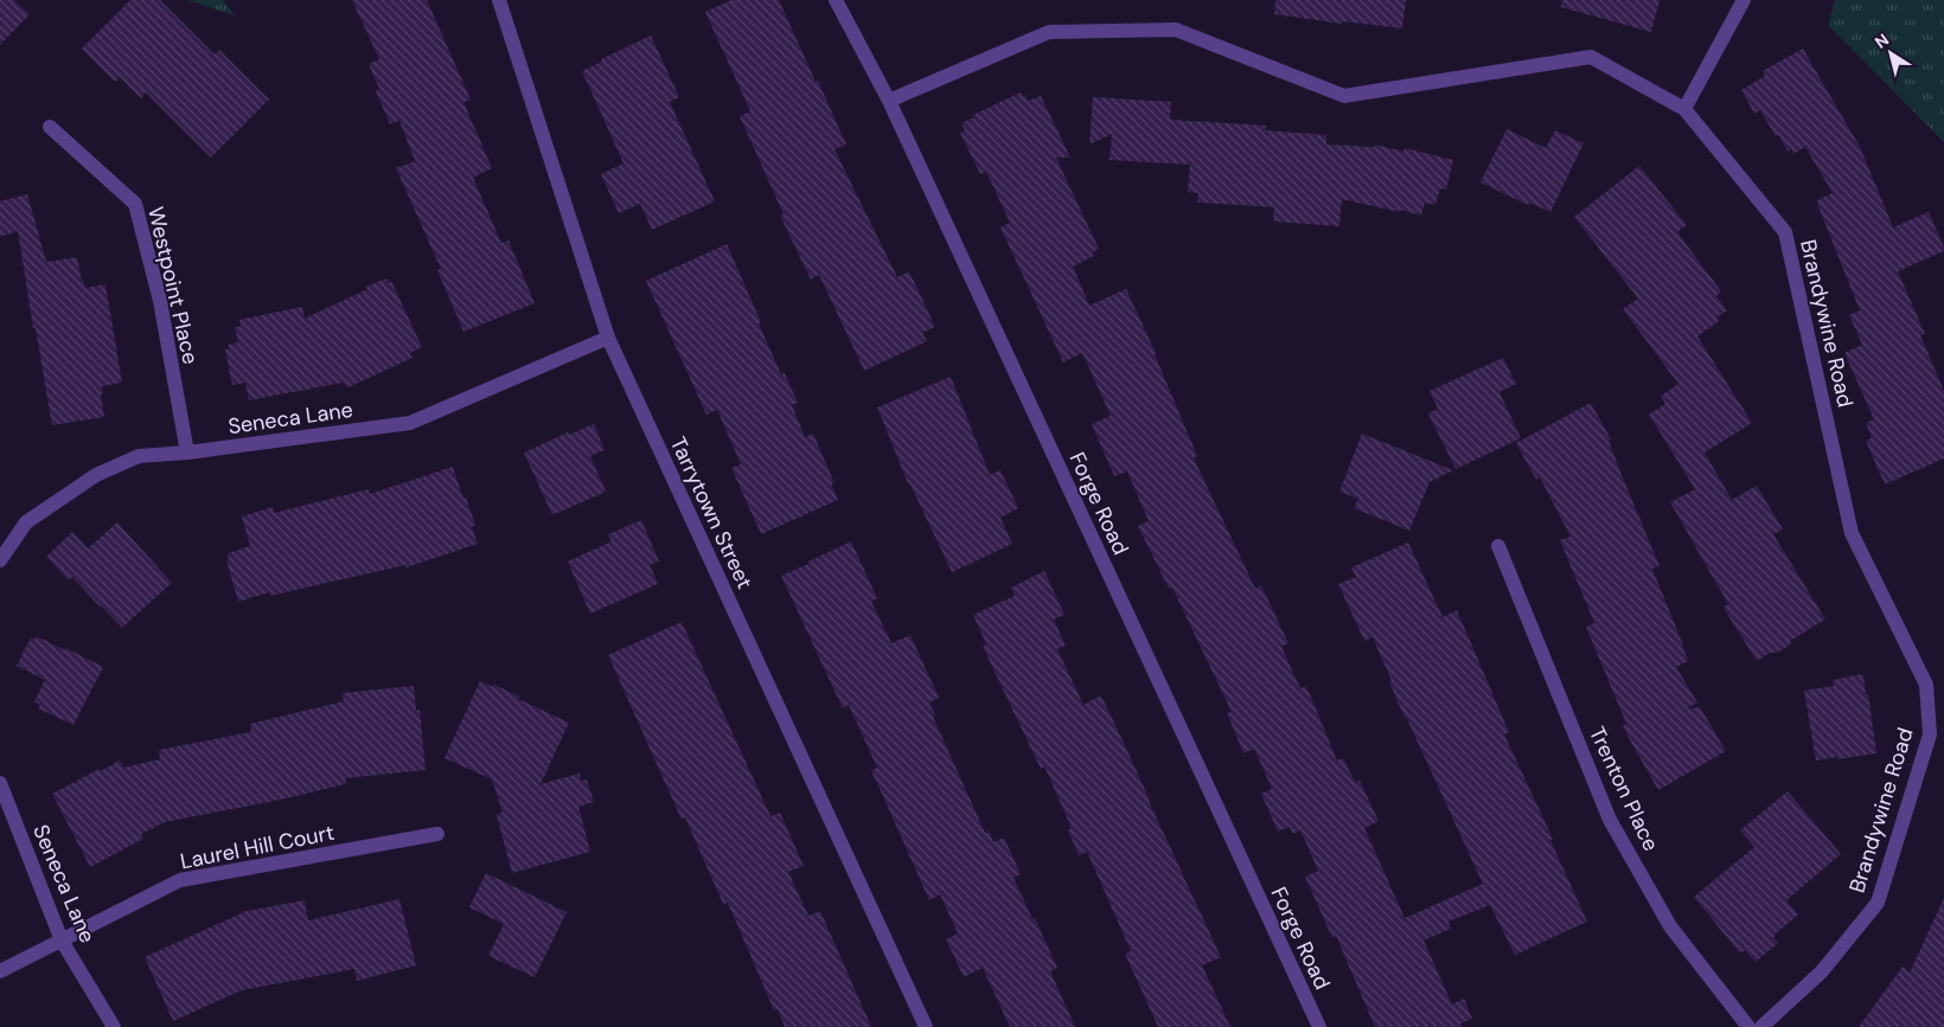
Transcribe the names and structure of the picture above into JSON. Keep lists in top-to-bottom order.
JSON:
{
  "streets": {
    "street": [
      "Westpoint Place",
      "Brandywine Road",
      "Seneca Lane",
      "Forge Road",
      "Tarrytown Street",
      "Trenton Place",
      "Laurel Hill Court"
    ]
  },
  "crossings": [
    ["Westpoint Place", "Seneca Lane"],
    ["Brandywine Road", "Forge Road"],
    ["Seneca Lane", "Tarrytown Street"],
    ["Seneca Lane", "Laurel Hill Court"]
  ],
  "north": "top left"
}
